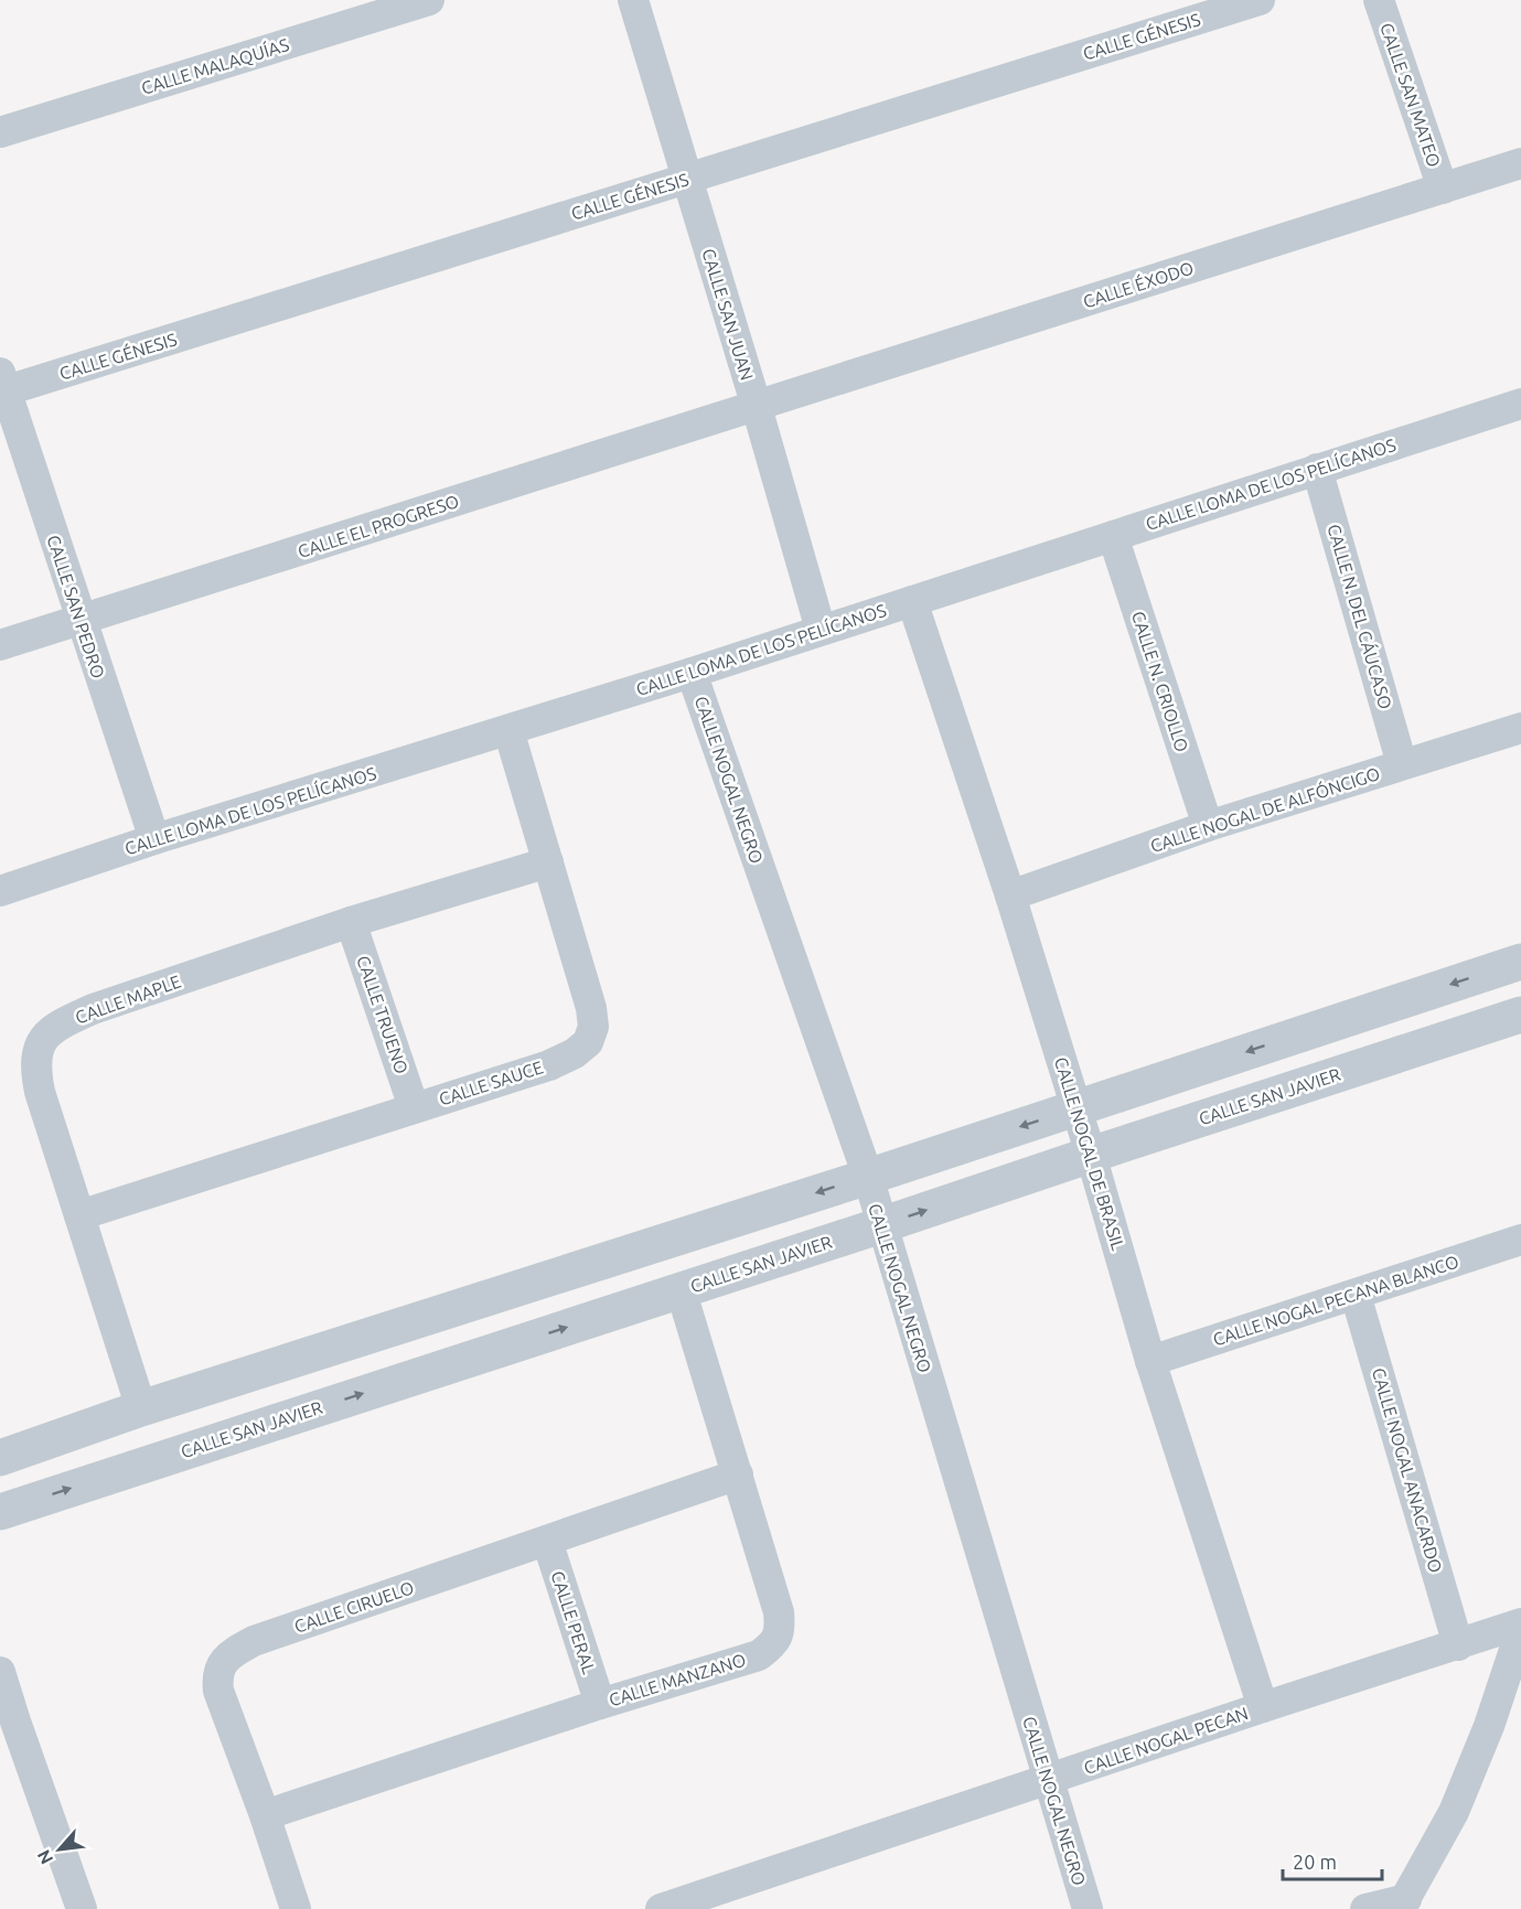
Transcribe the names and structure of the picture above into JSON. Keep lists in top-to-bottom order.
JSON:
{
  "streets": {
    "street": [
      "CALLE GÉNESIS",
      "CALLE MALAQUÍAS",
      "CALLE SAN MATEO",
      "CALLE ÉXODO",
      "CALLE SAN JUAN",
      "CALLE LOMA DE LOS PELÍCANOS",
      "CALLE EL PROGRESO",
      "CALLE SAN PEDRO",
      "CALLE N. DEL CÁUCASO",
      "CALLE N. CRIOLLO",
      "CALLE NOGAL NEGRO",
      "CALLE NOGAL DE ALFÓNCIGO",
      "CALLE MAPLE",
      "CALLE TRUENO",
      "CALLE SAUCE",
      "CALLE SAN JAVIER",
      "CALLE NOGAL DE BRASIL",
      "CALLE NOGAL PECANA BLANCO",
      "CALLE NOGAL ANACARDO",
      "CALLE CIRUELO",
      "CALLE PERAL",
      "CALLE MANZANO",
      "CALLE NOGAL PECAN"
    ]
  },
  "crossings": [
    ["CALLE GÉNESIS", "CALLE SAN JUAN"],
    ["CALLE GÉNESIS", "CALLE SAN PEDRO"],
    ["CALLE SAN MATEO", "CALLE ÉXODO"],
    ["CALLE ÉXODO", "CALLE SAN JUAN"],
    ["CALLE ÉXODO", "CALLE EL PROGRESO"],
    ["CALLE SAN JUAN", "CALLE LOMA DE LOS PELÍCANOS"],
    ["CALLE SAN JUAN", "CALLE EL PROGRESO"],
    ["CALLE LOMA DE LOS PELÍCANOS", "CALLE SAN PEDRO"],
    ["CALLE LOMA DE LOS PELÍCANOS", "CALLE N. DEL CÁUCASO"],
    ["CALLE LOMA DE LOS PELÍCANOS", "CALLE N. CRIOLLO"],
    ["CALLE LOMA DE LOS PELÍCANOS", "CALLE NOGAL NEGRO"],
    ["CALLE LOMA DE LOS PELÍCANOS", "CALLE SAUCE"],
    ["CALLE LOMA DE LOS PELÍCANOS", "CALLE NOGAL DE BRASIL"],
    ["CALLE EL PROGRESO", "CALLE SAN PEDRO"],
    ["CALLE N. DEL CÁUCASO", "CALLE NOGAL DE ALFÓNCIGO"],
    ["CALLE N. CRIOLLO", "CALLE NOGAL DE ALFÓNCIGO"],
    ["CALLE NOGAL NEGRO", "CALLE SAN JAVIER"],
    ["CALLE NOGAL NEGRO", "CALLE NOGAL PECAN"],
    ["CALLE NOGAL DE ALFÓNCIGO", "CALLE NOGAL DE BRASIL"],
    ["CALLE MAPLE", "CALLE TRUENO"],
    ["CALLE MAPLE", "CALLE SAUCE"],
    ["CALLE TRUENO", "CALLE SAUCE"],
    ["CALLE SAN JAVIER", "CALLE NOGAL DE BRASIL"],
    ["CALLE SAN JAVIER", "CALLE MANZANO"],
    ["CALLE NOGAL DE BRASIL", "CALLE NOGAL PECANA BLANCO"],
    ["CALLE NOGAL DE BRASIL", "CALLE NOGAL PECAN"],
    ["CALLE NOGAL PECANA BLANCO", "CALLE NOGAL ANACARDO"],
    ["CALLE NOGAL ANACARDO", "CALLE NOGAL PECAN"],
    ["CALLE CIRUELO", "CALLE PERAL"],
    ["CALLE CIRUELO", "CALLE MANZANO"],
    ["CALLE PERAL", "CALLE MANZANO"]
  ],
  "scale_bar": "20 m",
  "north": "bottom left"
}
